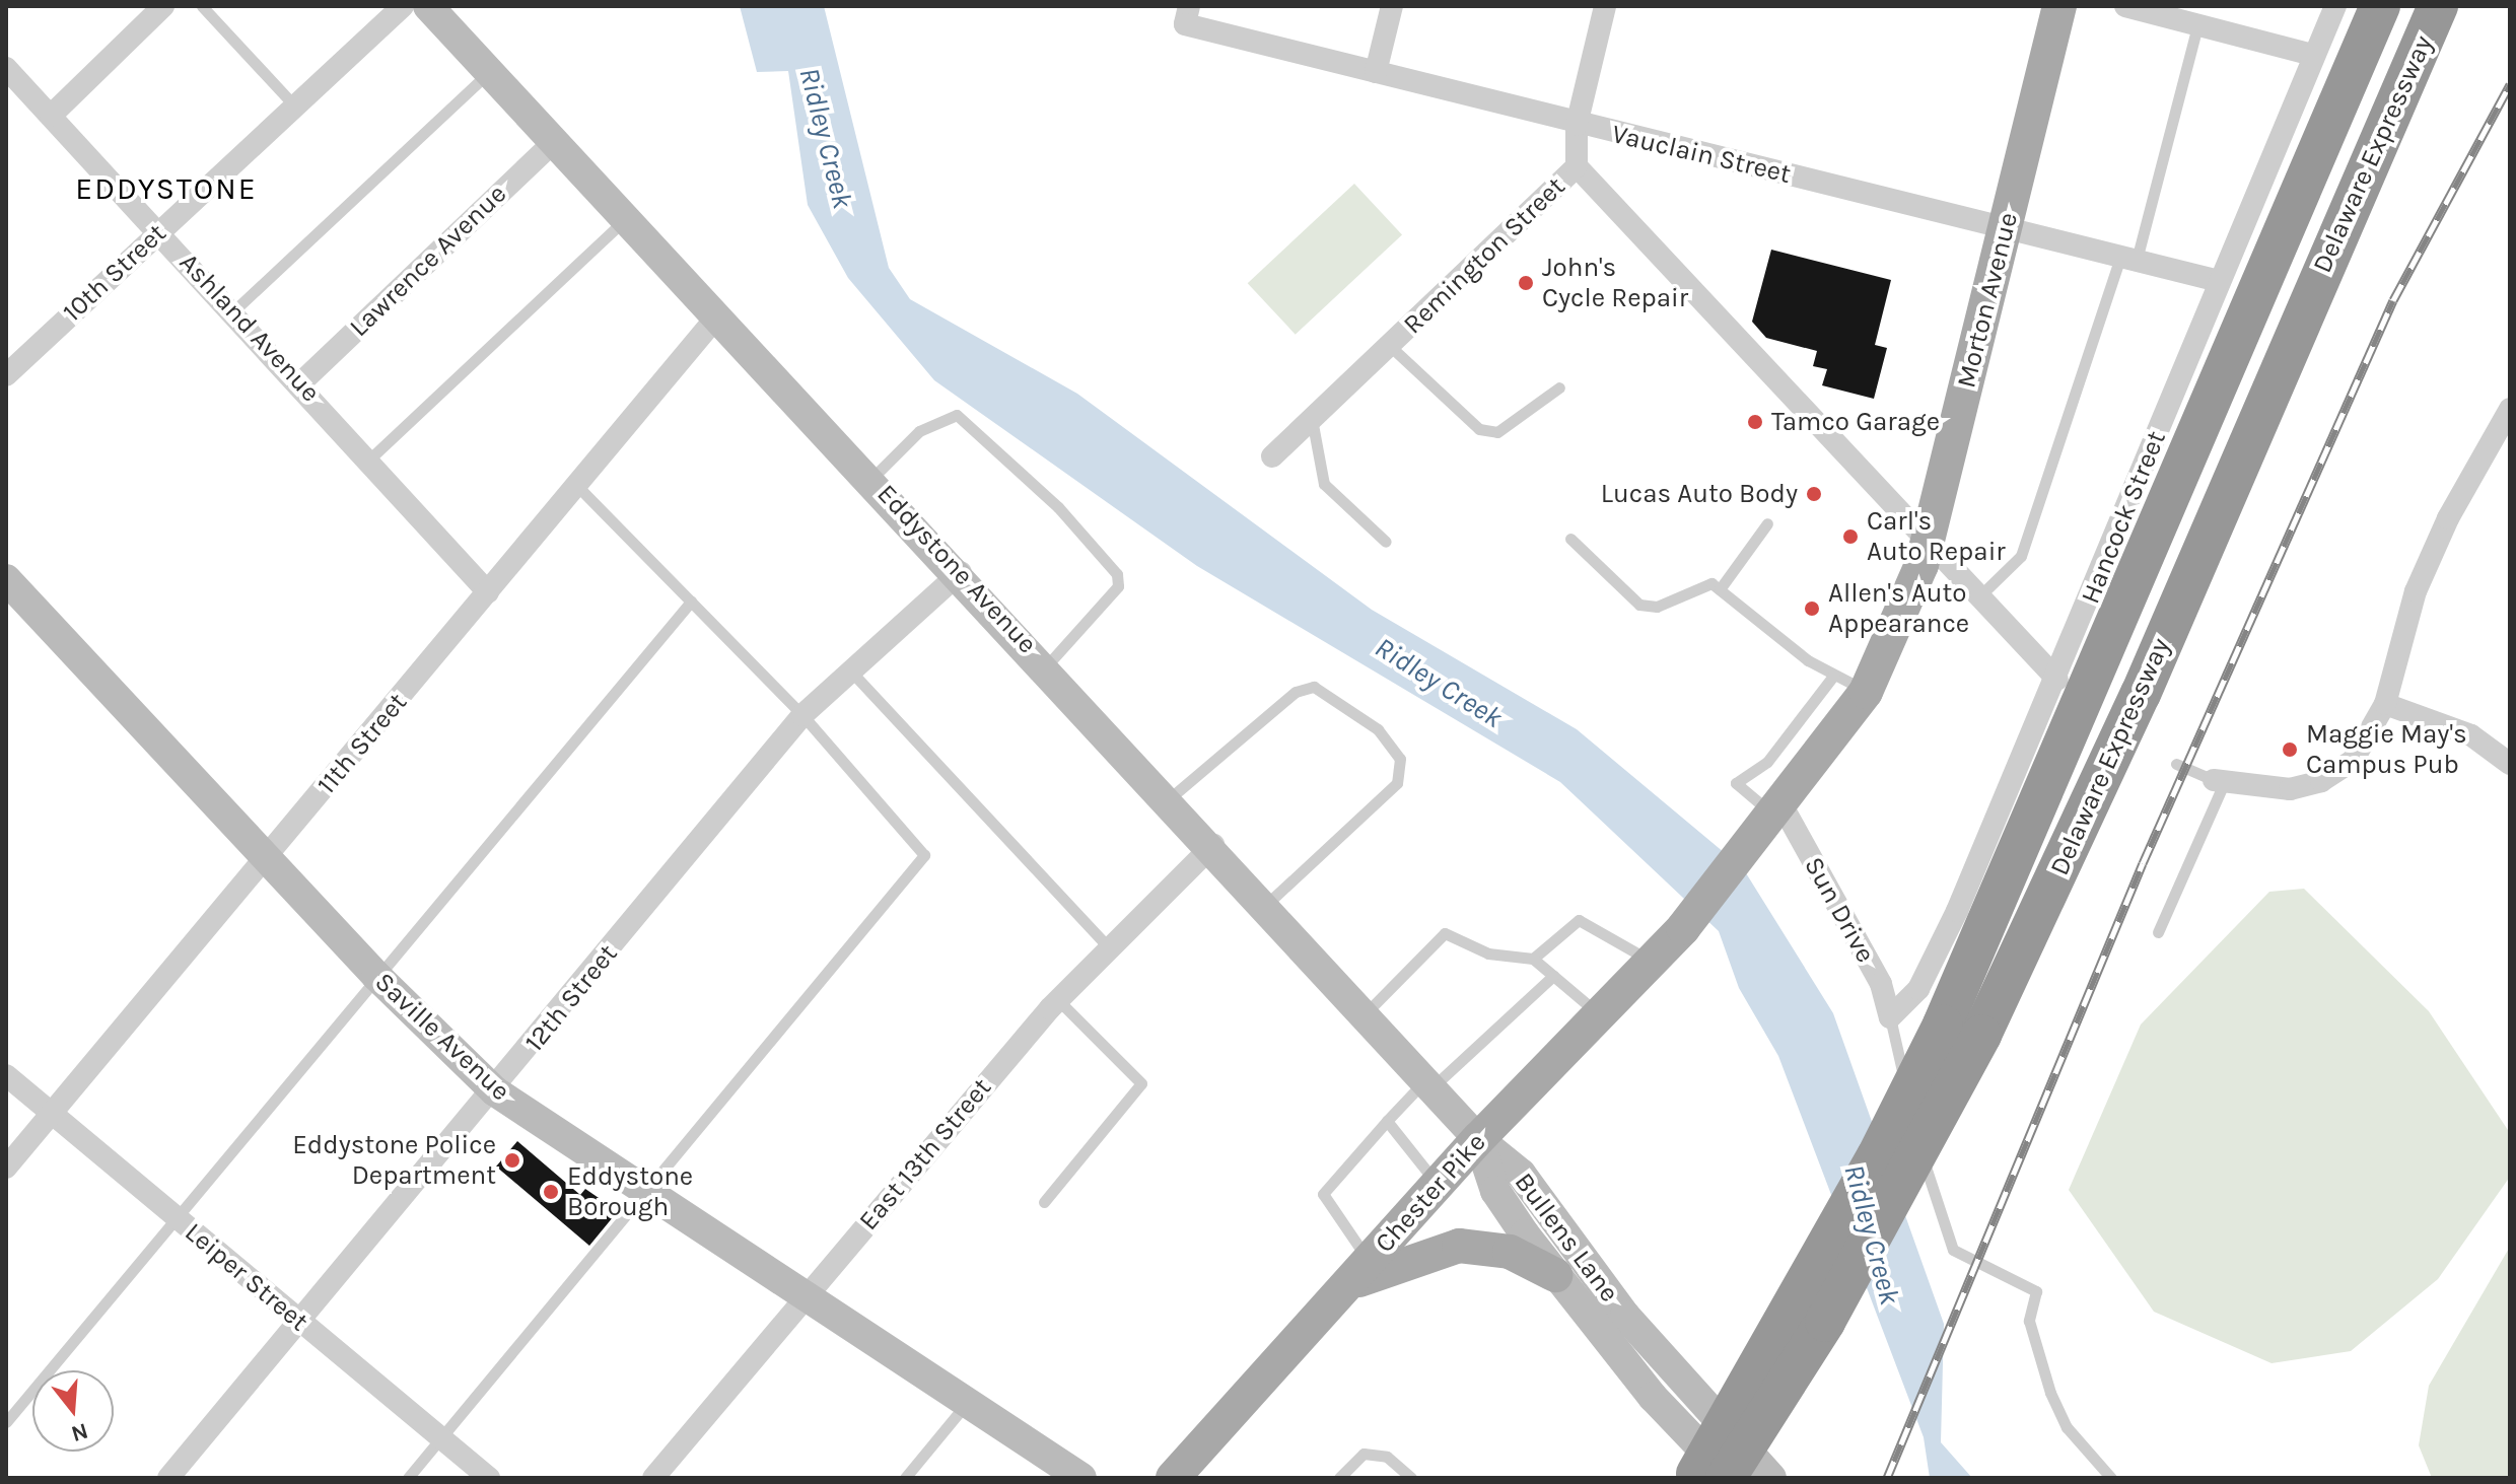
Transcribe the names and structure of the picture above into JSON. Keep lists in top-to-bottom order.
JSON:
{
  "streets": {
    "highway": ["Delaware Expressway"],
    "main road": ["Morton Avenue", "Chester Pike"],
    "street": [
      "Vauclain Street",
      "Remington Street",
      "Lawrence Avenue",
      "10th Street",
      "Ashland Avenue",
      "Hancock Street",
      "Eddystone Avenue",
      "11th Street",
      "Sun Drive",
      "12th Street",
      "Saville Avenue",
      "East 13th Street",
      "Bullens Lane",
      "Leiper Street"
    ]
  },
  "crossings": [
    ["Vauclain Street", "Remington Street"],
    ["Vauclain Street", "Morton Avenue"],
    ["Vauclain Street", "Hancock Street"],
    ["Delaware Expressway", "Bullens Lane"],
    ["Lawrence Avenue", "Ashland Avenue"],
    ["Lawrence Avenue", "Eddystone Avenue"],
    ["10th Street", "Ashland Avenue"],
    ["Morton Avenue", "Sun Drive"],
    ["Morton Avenue", "Chester Pike"],
    ["Ashland Avenue", "11th Street"],
    ["Hancock Street", "Sun Drive"],
    ["Eddystone Avenue", "11th Street"],
    ["Eddystone Avenue", "12th Street"],
    ["Eddystone Avenue", "East 13th Street"],
    ["Eddystone Avenue", "Chester Pike"],
    ["Eddystone Avenue", "Bullens Lane"],
    ["11th Street", "Saville Avenue"],
    ["11th Street", "Leiper Street"],
    ["12th Street", "Saville Avenue"],
    ["12th Street", "Leiper Street"],
    ["Saville Avenue", "East 13th Street"],
    ["Chester Pike", "Bullens Lane"]
  ],
  "districts": ["EDDYSTONE"],
  "water": ["Ridley Creek"],
  "places": [
    "John's Cycle Repair",
    "Tamco Garage",
    "Lucas Auto Body",
    "Carl's Auto Repair",
    "Allen's Auto Appearance",
    "Maggie May's Campus Pub",
    "Eddystone Police Department",
    "Eddystone Borough"
  ],
  "north": "bottom"
}
